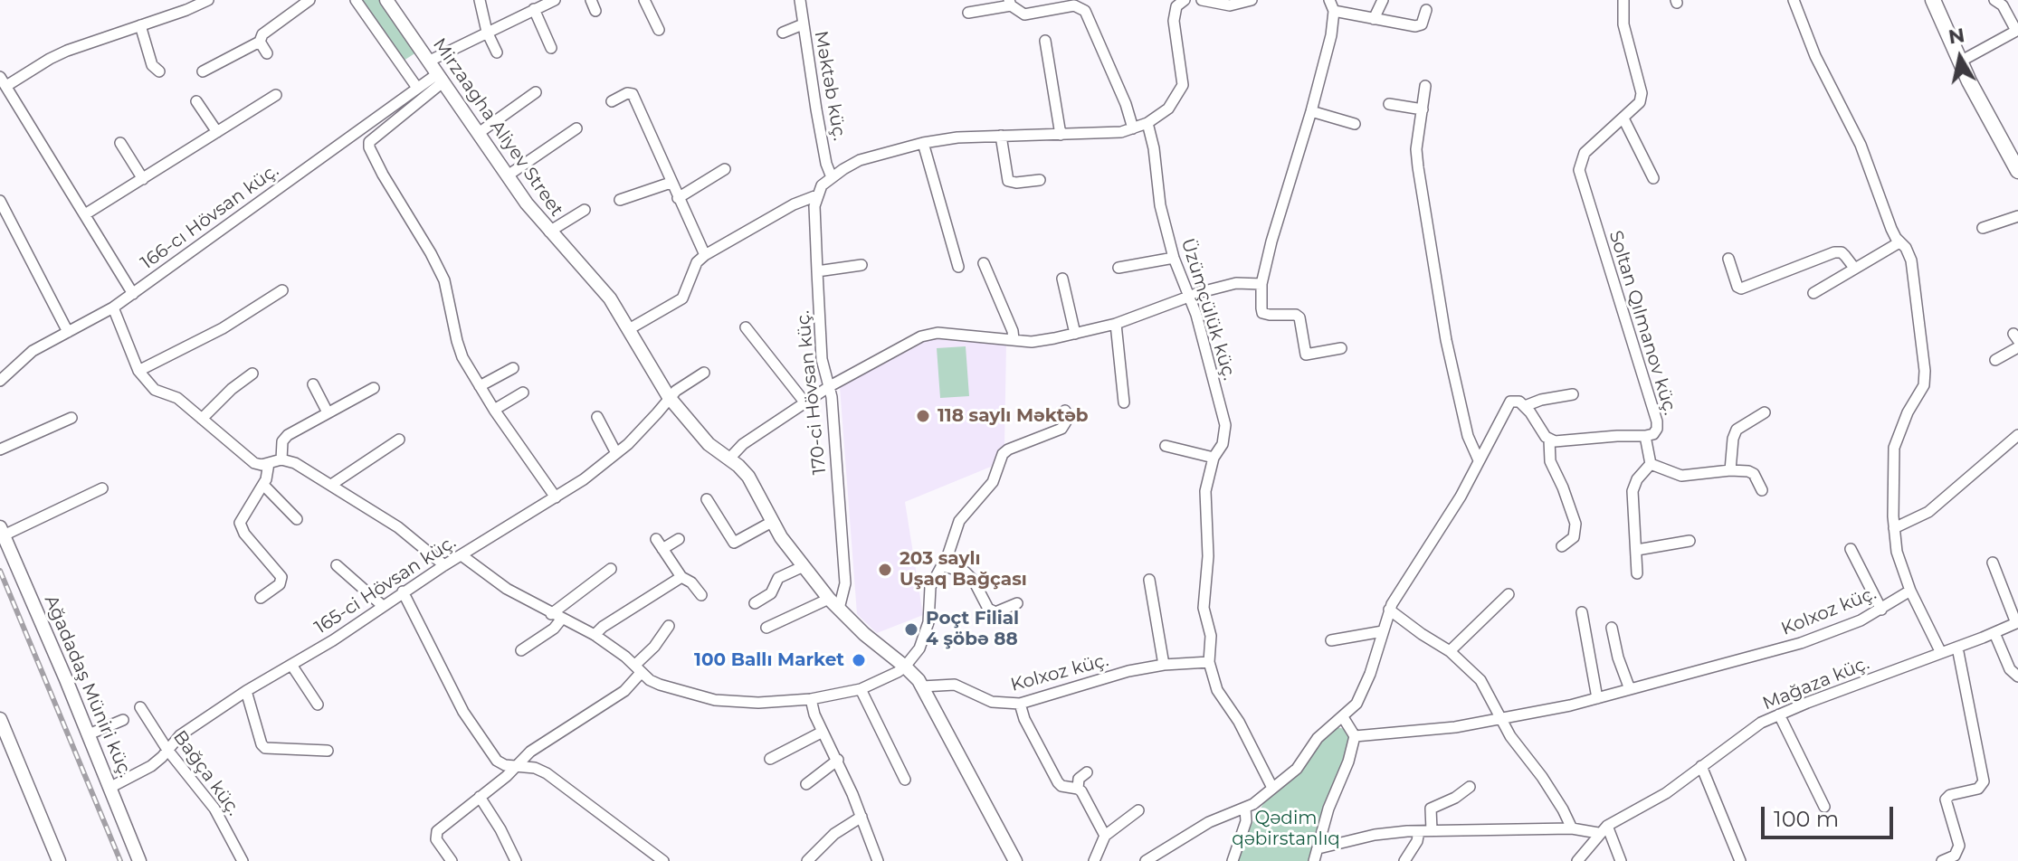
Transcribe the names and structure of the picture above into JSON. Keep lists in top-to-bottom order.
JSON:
{
  "streets": {
    "street": [
      "Məktəb küç.",
      "Mirzaagha Aliyev Street",
      "166-cı Hövsan küç.",
      "Üzümçülük küç.",
      "Soltan Qılmanov küç.",
      "170-ci Hövsan küç.",
      "165-ci Hövsan küç.",
      "Kolxoz küç.",
      "Mağaza küç.",
      "Ağadadaş Müniri küç.",
      "Bağça küç."
    ]
  },
  "crossings": [
    ["Mirzaagha Aliyev Street", "166-cı Hövsan küç."],
    ["Mirzaagha Aliyev Street", "170-ci Hövsan küç."],
    ["Mirzaagha Aliyev Street", "165-ci Hövsan küç."],
    ["Mirzaagha Aliyev Street", "Kolxoz küç."],
    ["Üzümçülük küç.", "Kolxoz küç."],
    ["165-ci Hövsan küç.", "Ağadadaş Müniri küç."],
    ["165-ci Hövsan küç.", "Bağça küç."]
  ],
  "parks": ["Qədim qəbirstanlıq"],
  "places": [
    "118 saylı Məktəb",
    "203 saylı Uşaq Bağçası",
    "Poçt Filial 4 şöbə 88",
    "100 Ballı Market"
  ],
  "scale_bar": "100 m",
  "north": "top"
}
